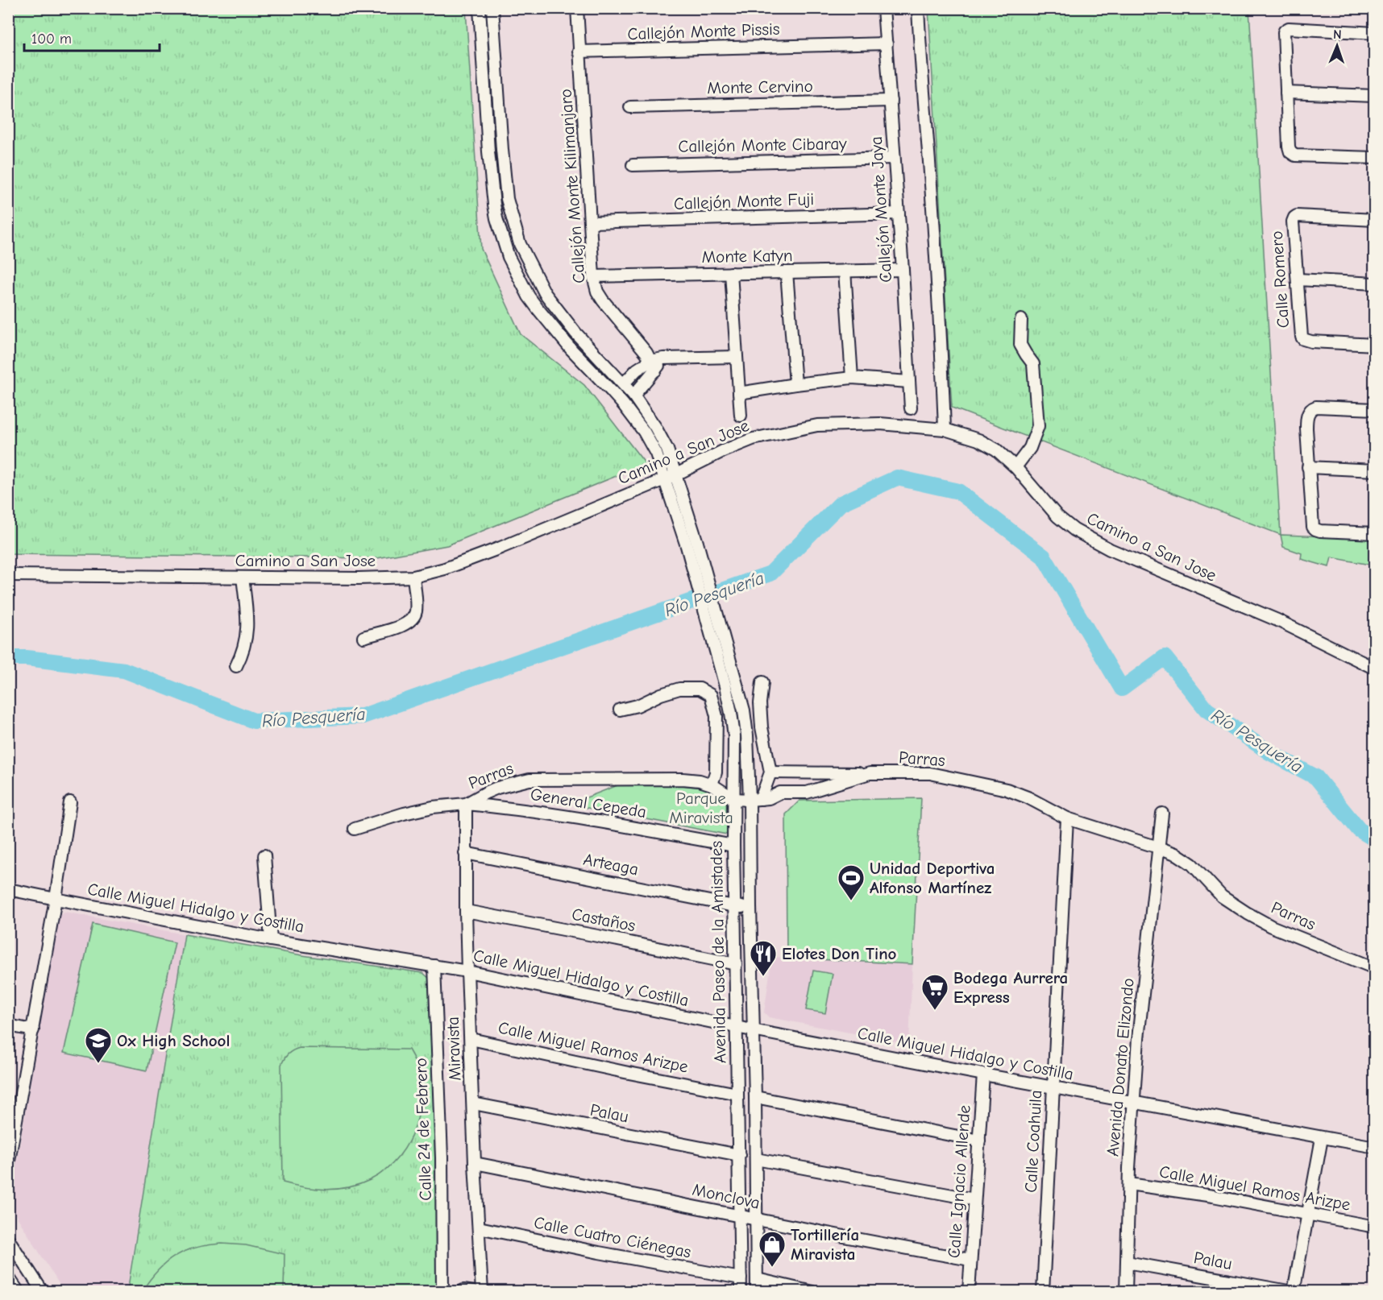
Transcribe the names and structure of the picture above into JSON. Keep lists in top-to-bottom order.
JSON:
{
  "streets": {
    "street": [
      "Callejón Monte Pissis",
      "Monte Cervino",
      "Callejón Monte Cibaray",
      "Callejón Monte Kilimanjaro",
      "Callejón Monte Fuji",
      "Callejón Monte Jaya",
      "Monte Katyn",
      "Calle Romero",
      "Camino a San Jose",
      "Parras",
      "General Cepeda",
      "Arteaga",
      "Calle Miguel Hidalgo y Costilla",
      "Castaños",
      "Avenida Paseo de la Amistades",
      "Calle Miguel Ramos Arizpe",
      "Miravista",
      "Avenida Donato Elizondo",
      "Palau",
      "Calle 24 de Febrero",
      "Calle Coahuila",
      "Calle Ignacio Allende",
      "Monclova",
      "Calle Cuatro Ciénegas"
    ]
  },
  "crossings": [
    ["Callejón Monte Pissis", "Callejón Monte Kilimanjaro"],
    ["Callejón Monte Pissis", "Callejón Monte Jaya"],
    ["Monte Cervino", "Callejón Monte Jaya"],
    ["Callejón Monte Cibaray", "Callejón Monte Jaya"],
    ["Callejón Monte Kilimanjaro", "Callejón Monte Fuji"],
    ["Callejón Monte Kilimanjaro", "Monte Katyn"],
    ["Callejón Monte Fuji", "Callejón Monte Jaya"],
    ["Callejón Monte Jaya", "Monte Katyn"],
    ["Camino a San Jose", "Avenida Paseo de la Amistades"],
    ["Parras", "General Cepeda"],
    ["Parras", "Avenida Paseo de la Amistades"],
    ["Parras", "Miravista"],
    ["Parras", "Avenida Donato Elizondo"],
    ["Parras", "Calle Coahuila"],
    ["General Cepeda", "Avenida Paseo de la Amistades"],
    ["General Cepeda", "Miravista"],
    ["Arteaga", "Avenida Paseo de la Amistades"],
    ["Arteaga", "Miravista"],
    ["Calle Miguel Hidalgo y Costilla", "Avenida Paseo de la Amistades"],
    ["Calle Miguel Hidalgo y Costilla", "Miravista"],
    ["Calle Miguel Hidalgo y Costilla", "Avenida Donato Elizondo"],
    ["Calle Miguel Hidalgo y Costilla", "Calle 24 de Febrero"],
    ["Calle Miguel Hidalgo y Costilla", "Calle Coahuila"],
    ["Calle Miguel Hidalgo y Costilla", "Calle Ignacio Allende"],
    ["Castaños", "Avenida Paseo de la Amistades"],
    ["Castaños", "Miravista"],
    ["Avenida Paseo de la Amistades", "Calle Miguel Ramos Arizpe"],
    ["Avenida Paseo de la Amistades", "Palau"],
    ["Avenida Paseo de la Amistades", "Monclova"],
    ["Avenida Paseo de la Amistades", "Calle Cuatro Ciénegas"],
    ["Calle Miguel Ramos Arizpe", "Miravista"],
    ["Calle Miguel Ramos Arizpe", "Avenida Donato Elizondo"],
    ["Miravista", "Palau"],
    ["Miravista", "Monclova"],
    ["Miravista", "Calle Cuatro Ciénegas"],
    ["Avenida Donato Elizondo", "Palau"],
    ["Calle Ignacio Allende", "Monclova"]
  ],
  "water": ["Río Pesquería"],
  "parks": ["Parque Miravista"],
  "places": {
    "sports": ["Unidad Deportiva Alfonso Martínez"],
    "restaurant": ["Elotes Don Tino"],
    "supermarket": ["Bodega Aurrera Express"],
    "school or university": ["Ox High School"],
    "shop": ["Tortillería Miravista"]
  },
  "scale_bar": "100 m",
  "north": "top"
}
